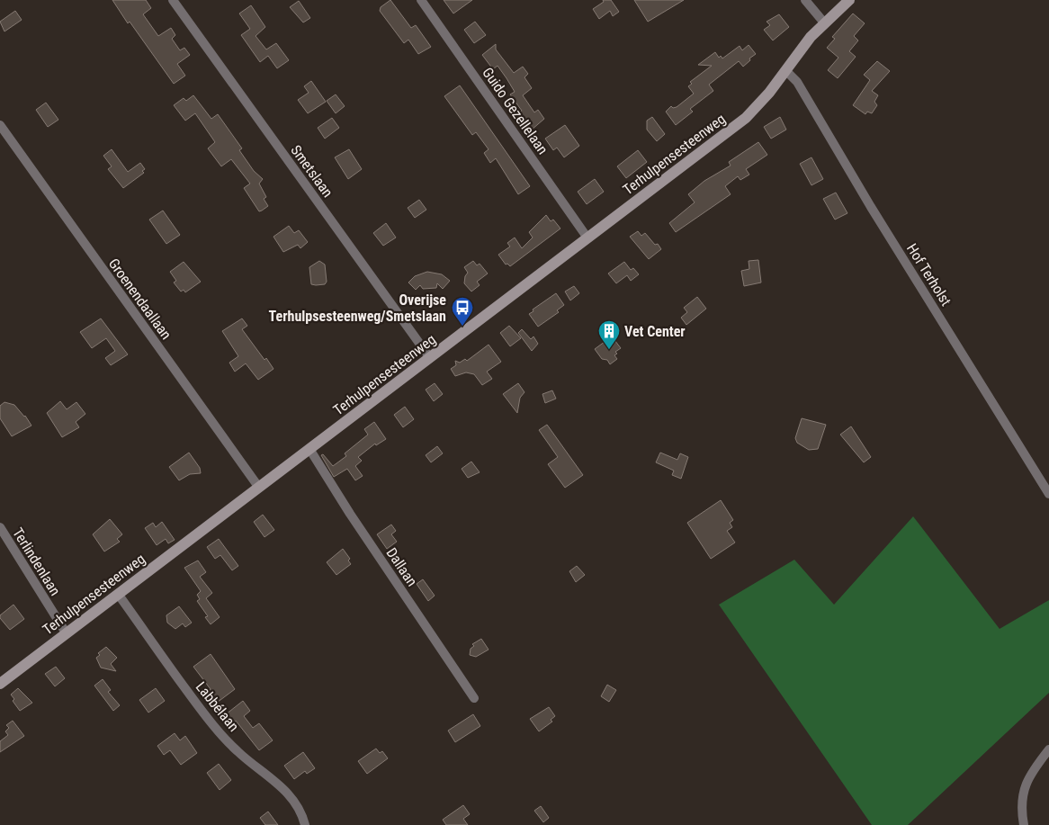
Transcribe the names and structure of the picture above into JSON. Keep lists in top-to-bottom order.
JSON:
{
  "streets": {
    "main road": ["Terhulpensesteenweg"],
    "street": [
      "Guido Gezellelaan",
      "Smetslaan",
      "Hof Terholst",
      "Groenendaallaan",
      "Terlindenlaan",
      "Dallaan",
      "Labbélaan"
    ]
  },
  "crossings": [
    ["Guido Gezellelaan", "Terhulpensesteenweg"],
    ["Terhulpensesteenweg", "Smetslaan"],
    ["Terhulpensesteenweg", "Hof Terholst"],
    ["Terhulpensesteenweg", "Groenendaallaan"],
    ["Terhulpensesteenweg", "Terlindenlaan"],
    ["Terhulpensesteenweg", "Dallaan"],
    ["Terhulpensesteenweg", "Labbélaan"]
  ],
  "places": {
    "bus stop": ["Overijse Terhulpsesteenweg/Smetslaan"],
    "building": ["Vet Center"]
  }
}
